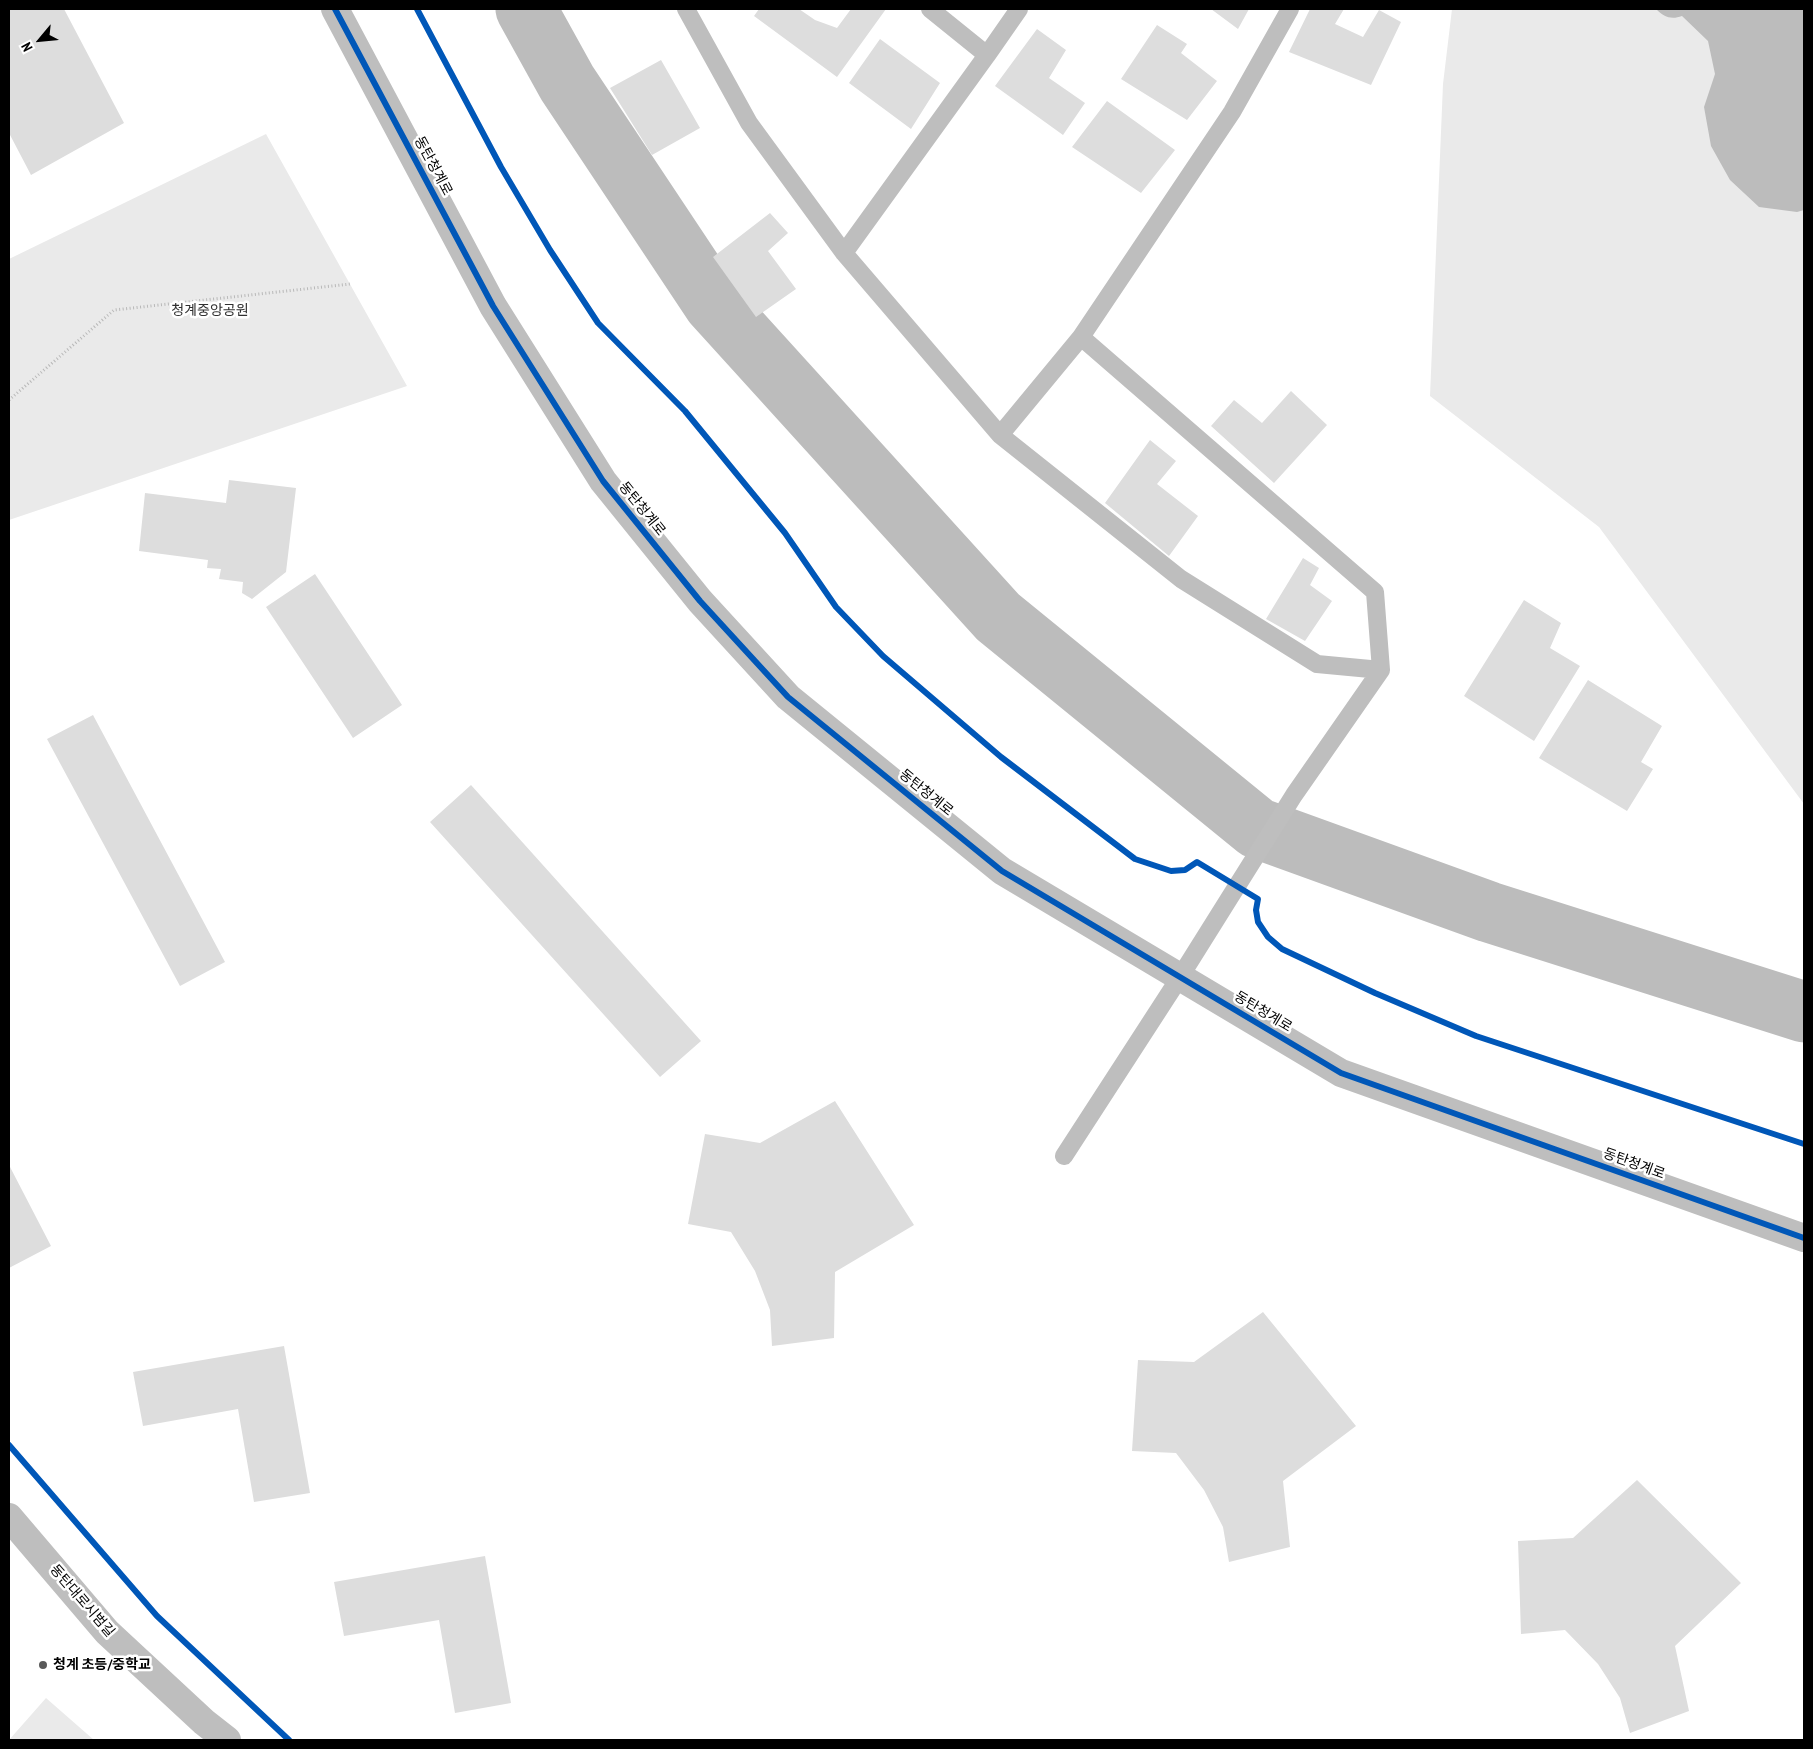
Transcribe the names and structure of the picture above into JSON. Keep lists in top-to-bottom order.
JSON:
{
  "streets": {
    "street": ["동탄청계로", "동탄대로시범길"]
  },
  "parks": ["청계중앙공원"],
  "places": ["청계 초등/중학교"],
  "north": "bottom left"
}
